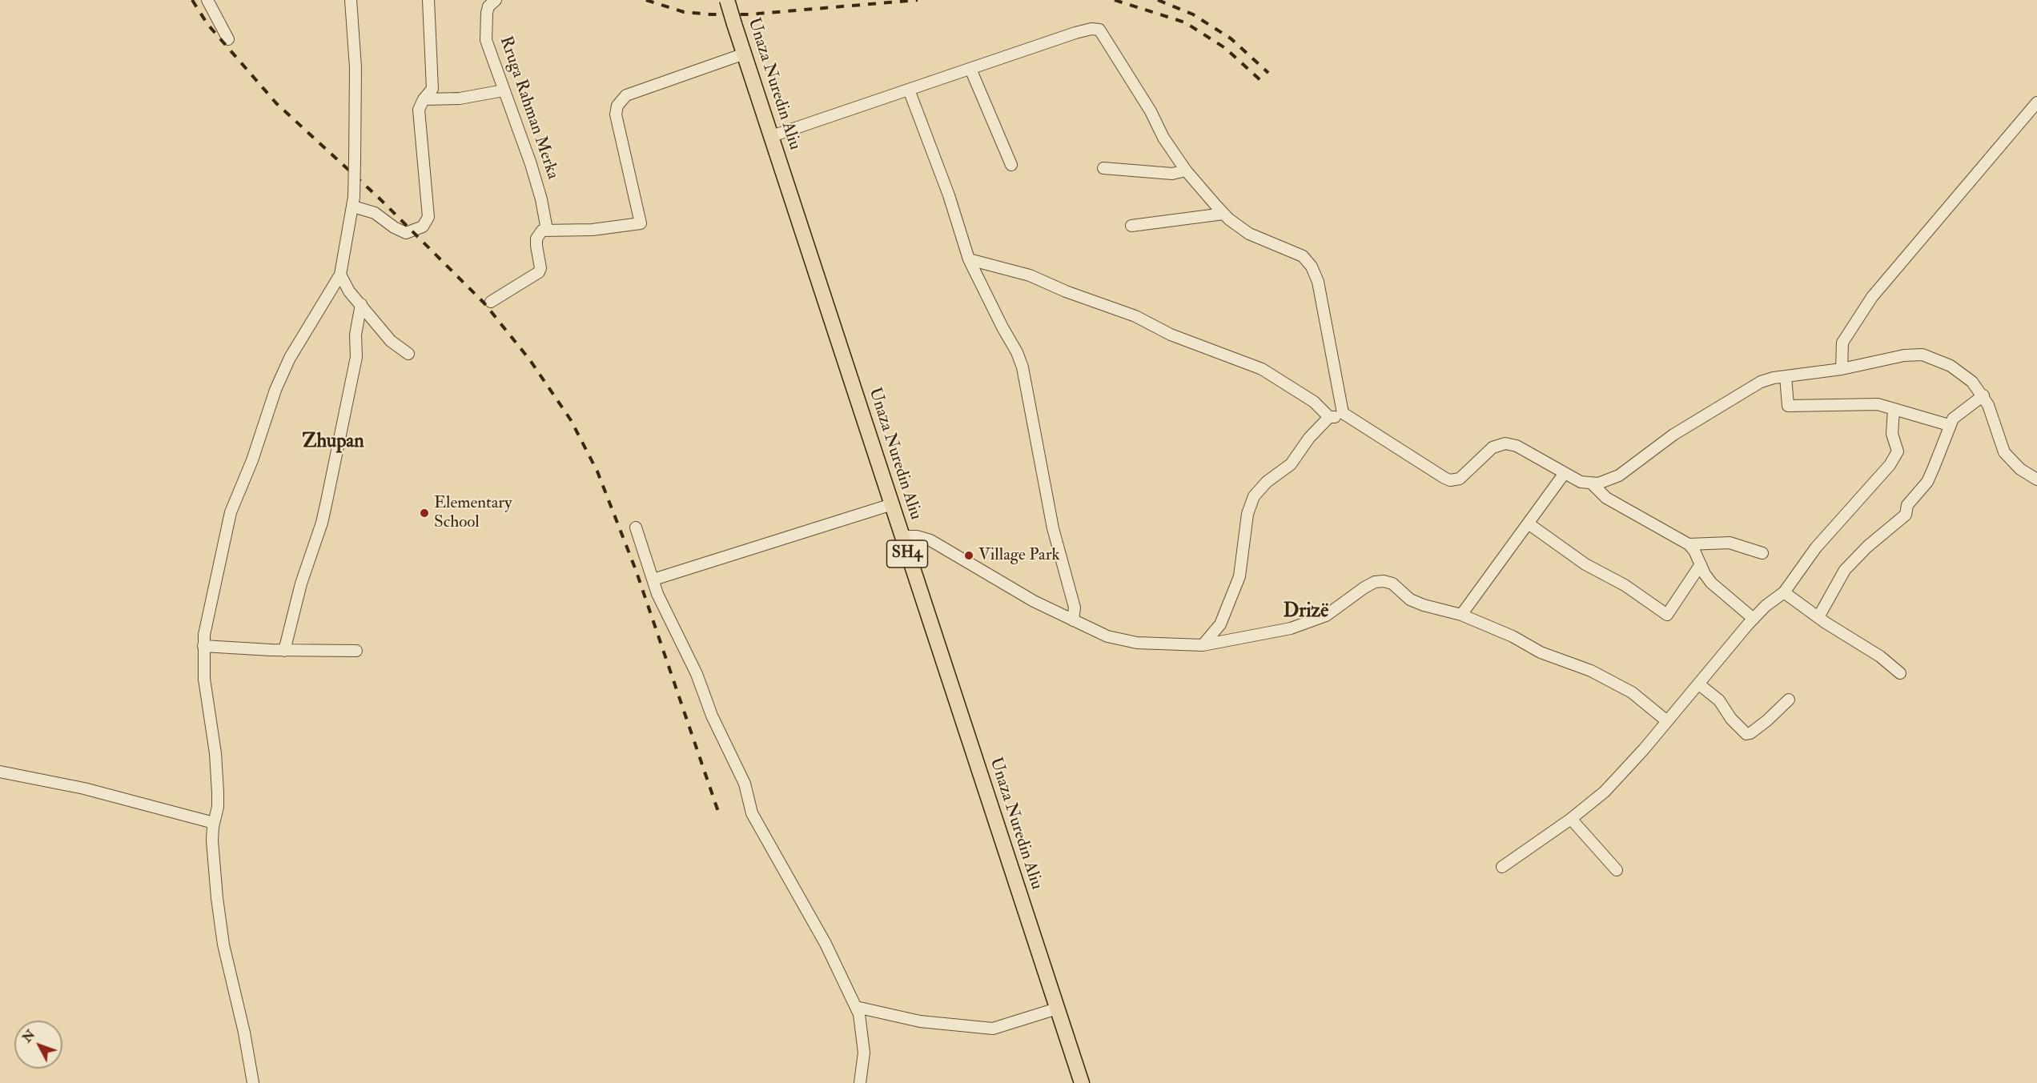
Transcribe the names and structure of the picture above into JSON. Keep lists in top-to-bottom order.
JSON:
{
  "streets": {
    "main road": ["Unaza Nuredin Aliu", "SH4"],
    "street": ["Rruga Rahman Merka"]
  },
  "districts": ["Zhupan", "Drizë"],
  "places": ["Elementary School", "Village Park"],
  "north": "top left"
}
